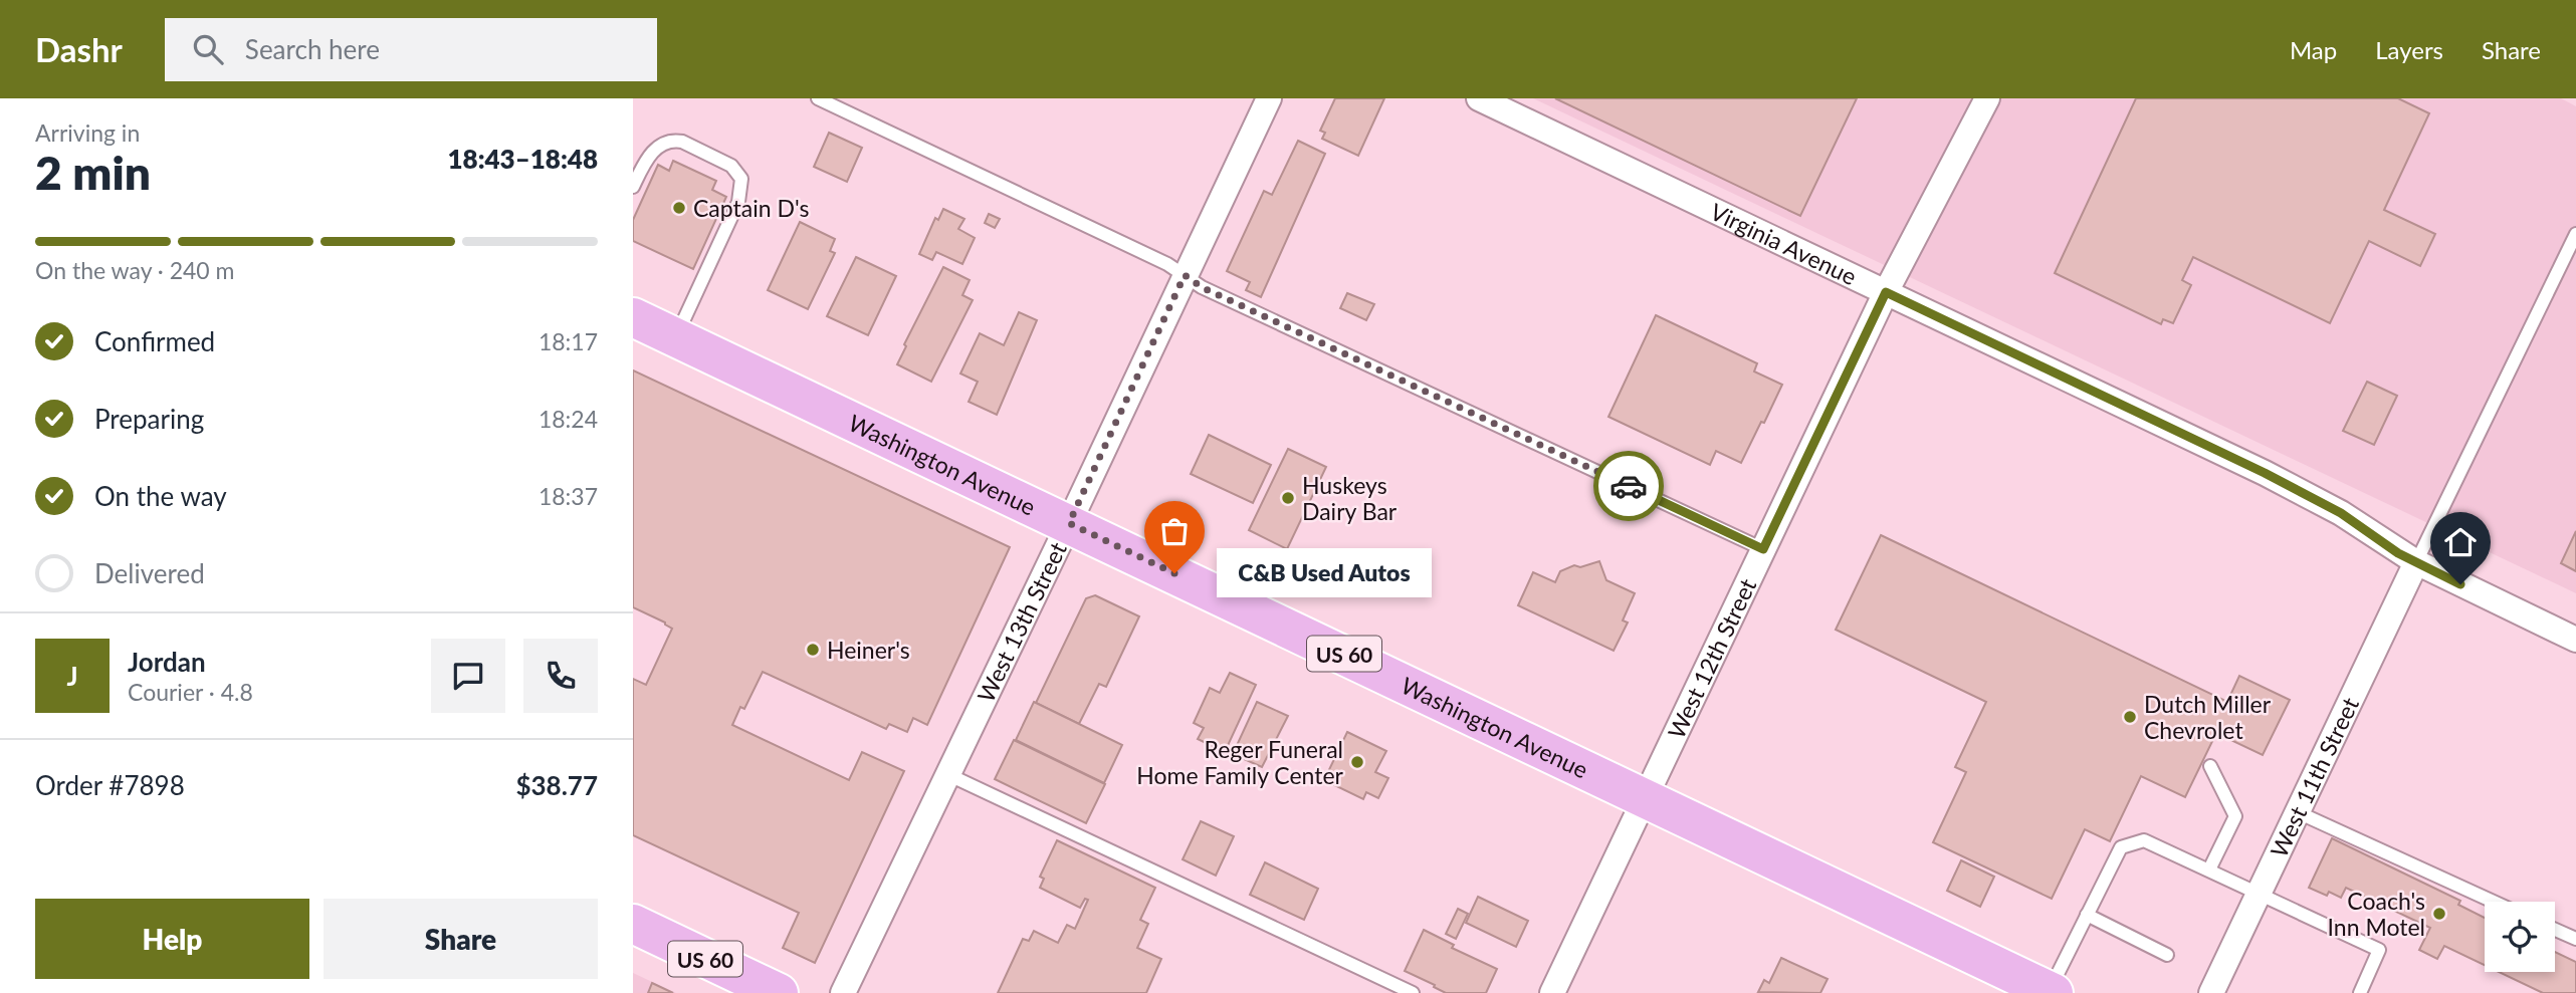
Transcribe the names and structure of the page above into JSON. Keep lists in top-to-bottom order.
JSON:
{
  "streets": {
    "main road": ["Washington Avenue", "US 60"],
    "street": [
      "Virginia Avenue",
      "West 13th Street",
      "West 12th Street",
      "West 11th Street"
    ]
  },
  "crossings": [
    ["Virginia Avenue", "West 12th Street"],
    ["Virginia Avenue", "West 11th Street"],
    ["Washington Avenue", "West 13th Street"],
    ["Washington Avenue", "West 12th Street"]
  ],
  "places": [
    "Captain D's",
    "Huskeys Dairy Bar",
    "C&B Used Autos",
    "Heiner's",
    "Dutch Miller Chevrolet",
    "Reger Funeral Home Family Center",
    "Coach's Inn Motel"
  ],
  "page": {
    "header": "Dashr",
    "search": "Search here",
    "nav": ["Map", "Layers", "Share"],
    "heading": ["2 min", "Arriving in", "18:43–18:48"],
    "panel": [
      "Jordan",
      "Courier · 4.8",
      "Order #7898",
      "$38.77"
    ],
    "bar": "On the way · 240 m",
    "list": [
      ["Confirmed", "18:17"],
      ["Preparing", "18:24"],
      ["On the way", "18:37"],
      "Delivered"
    ],
    "bubble": "C&B Used Autos",
    "round": "J",
    "buttons": ["Help", "Share"]
  }
}
